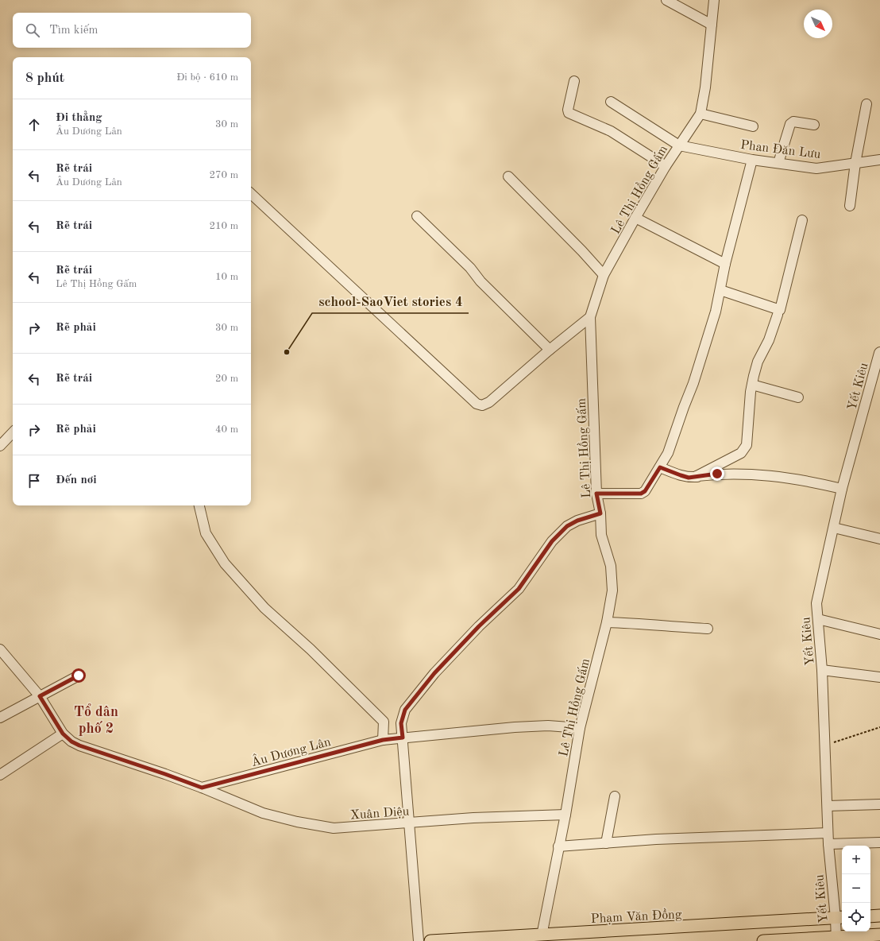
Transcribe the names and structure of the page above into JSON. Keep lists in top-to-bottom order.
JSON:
{
  "streets": {
    "main road": ["Phạm Văn Đồng"],
    "street": [
      "Phan Đăn Lưu",
      "Lê Thị Hồng Gấm",
      "Yết Kiêu",
      "Âu Dương Lân",
      "Xuân Diệu"
    ]
  },
  "crossings": [
    ["Phan Đăn Lưu", "Lê Thị Hồng Gấm"],
    ["Lê Thị Hồng Gấm", "Âu Dương Lân"],
    ["Lê Thị Hồng Gấm", "Xuân Diệu"],
    ["Lê Thị Hồng Gấm", "Phạm Văn Đồng"],
    ["Yết Kiêu", "Phạm Văn Đồng"],
    ["Âu Dương Lân", "Xuân Diệu"]
  ],
  "districts": ["Tổ dân phố 2"],
  "places": ["school-SaoViet stories 4"],
  "north": "bottom right",
  "page": {
    "search": "Tìm kiếm",
    "heading": ["8 phút", "Đi bộ · 610 m"],
    "list": [
      ["Đi thẳng", "Âu Dương Lân", "30 m"],
      ["Rẽ trái", "Âu Dương Lân", "270 m"],
      ["Rẽ trái", "210 m"],
      ["Rẽ trái", "Lê Thị Hồng Gấm", "10 m"],
      ["Rẽ phải", "30 m"],
      ["Rẽ trái", "20 m"],
      ["Rẽ phải", "40 m"],
      "Đến nơi"
    ],
    "map_buttons": ["+", "−"]
  }
}
